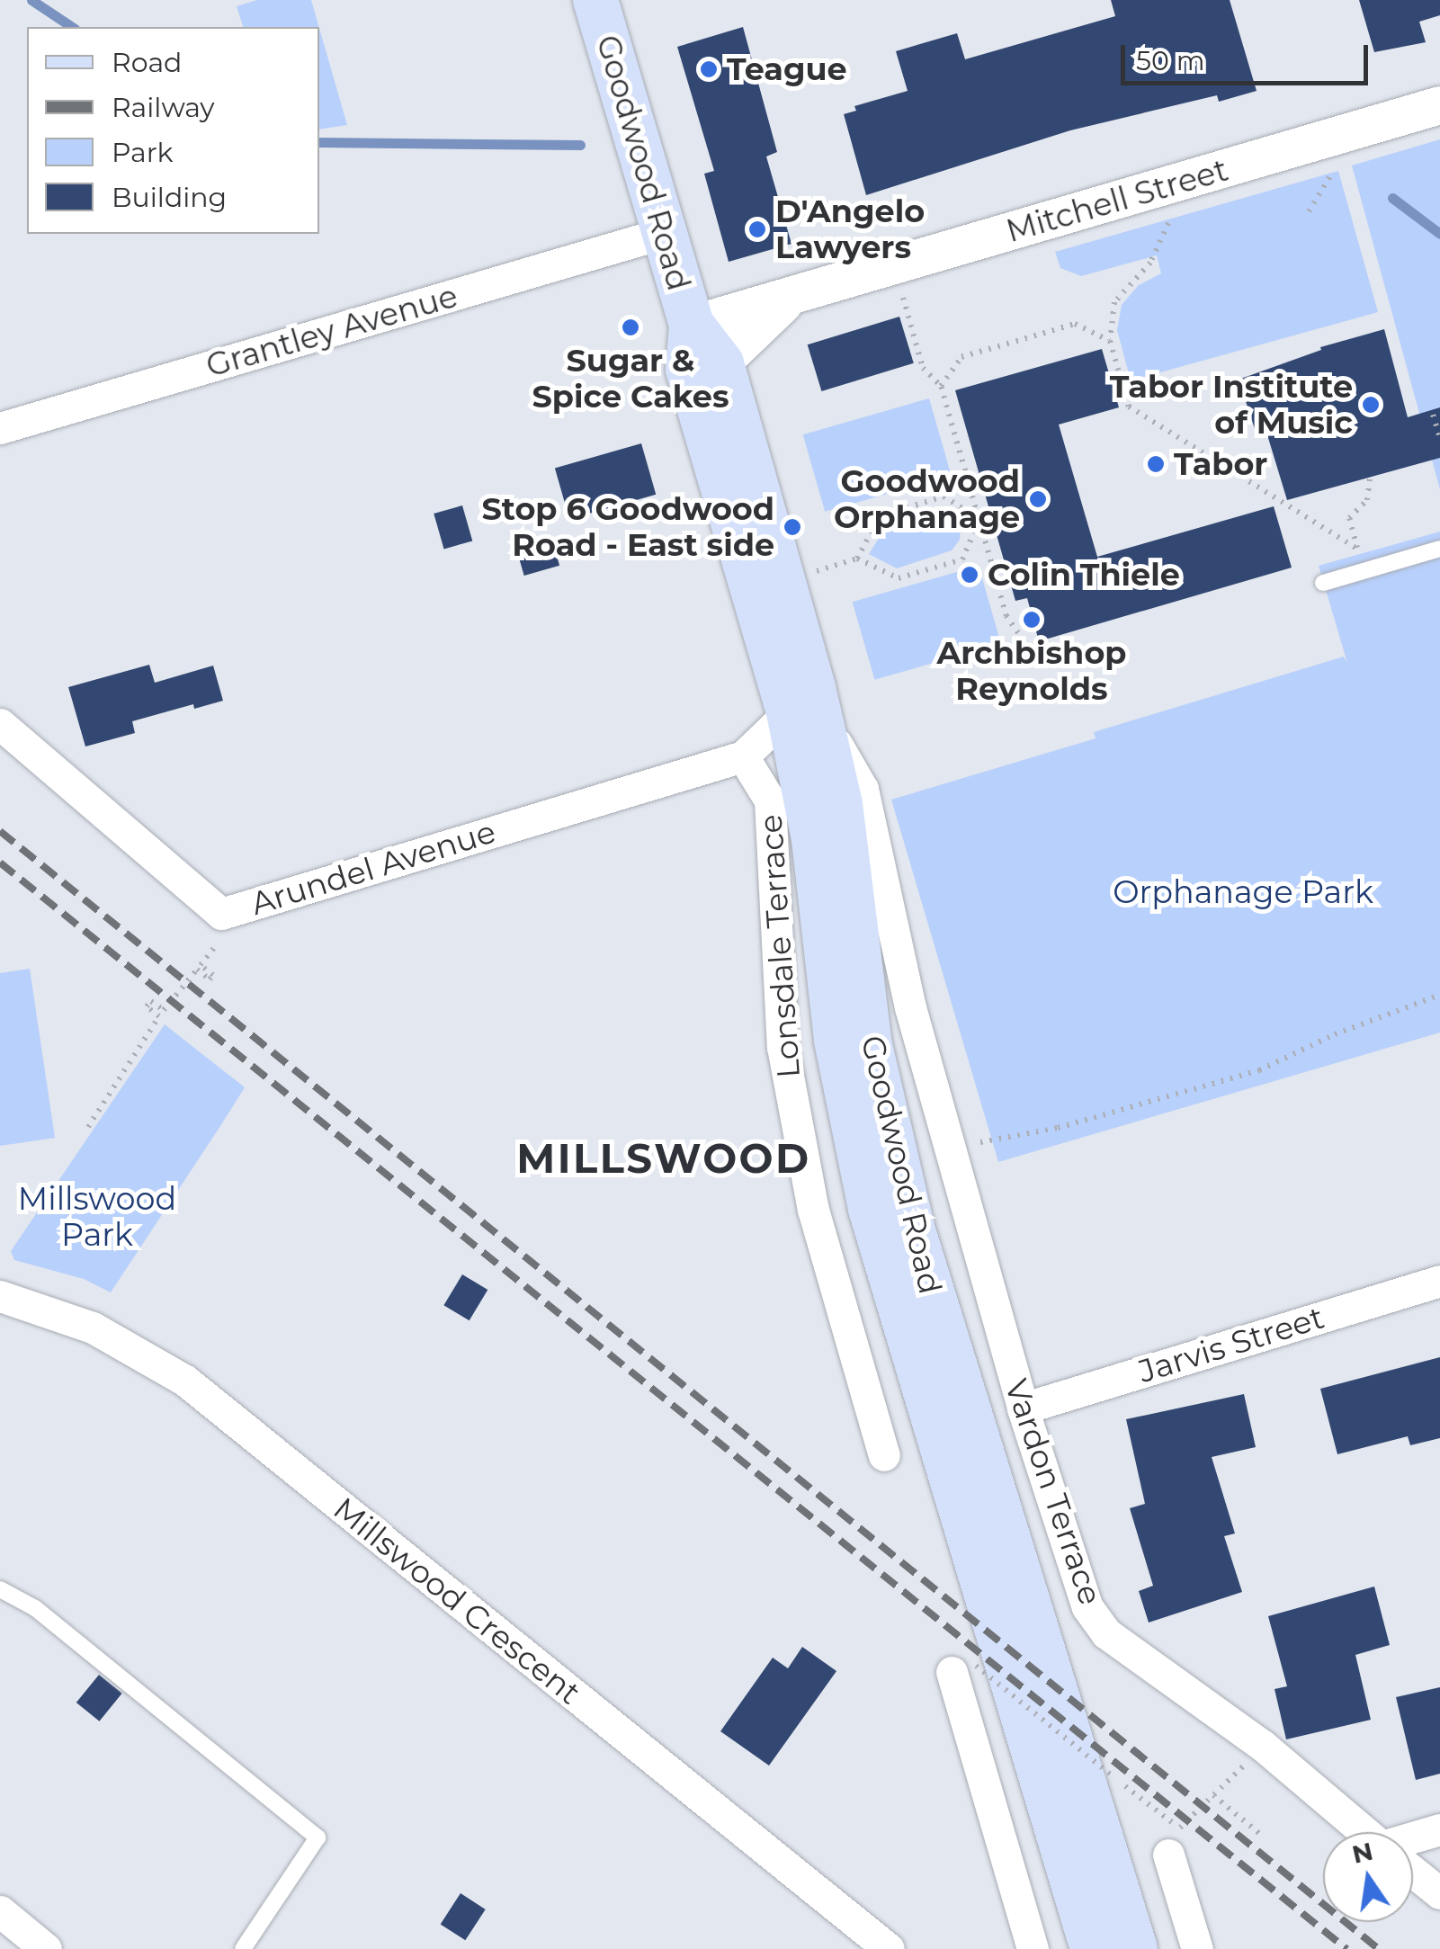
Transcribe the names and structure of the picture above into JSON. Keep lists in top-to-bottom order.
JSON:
{
  "streets": {
    "main road": ["Goodwood Road"],
    "street": [
      "Mitchell Street",
      "Grantley Avenue",
      "Arundel Avenue",
      "Lonsdale Terrace",
      "Jarvis Street",
      "Vardon Terrace",
      "Millswood Crescent"
    ]
  },
  "crossings": [
    ["Goodwood Road", "Mitchell Street"],
    ["Goodwood Road", "Grantley Avenue"],
    ["Goodwood Road", "Arundel Avenue"],
    ["Goodwood Road", "Vardon Terrace"],
    ["Arundel Avenue", "Lonsdale Terrace"],
    ["Arundel Avenue", "Vardon Terrace"],
    ["Jarvis Street", "Vardon Terrace"]
  ],
  "districts": ["MILLSWOOD"],
  "parks": ["Orphanage Park", "Millswood Park"],
  "places": [
    "Teague",
    "D'Angelo Lawyers",
    "Sugar & Spice Cakes",
    "Tabor Institute of Music",
    "Tabor",
    "Goodwood Orphanage",
    "Stop 6 Goodwood Road - East side",
    "Colin Thiele",
    "Archbishop Reynolds"
  ],
  "legend": [
    "Road",
    "Railway",
    "Park",
    "Building"
  ],
  "scale_bar": "50 m",
  "north": "top"
}
